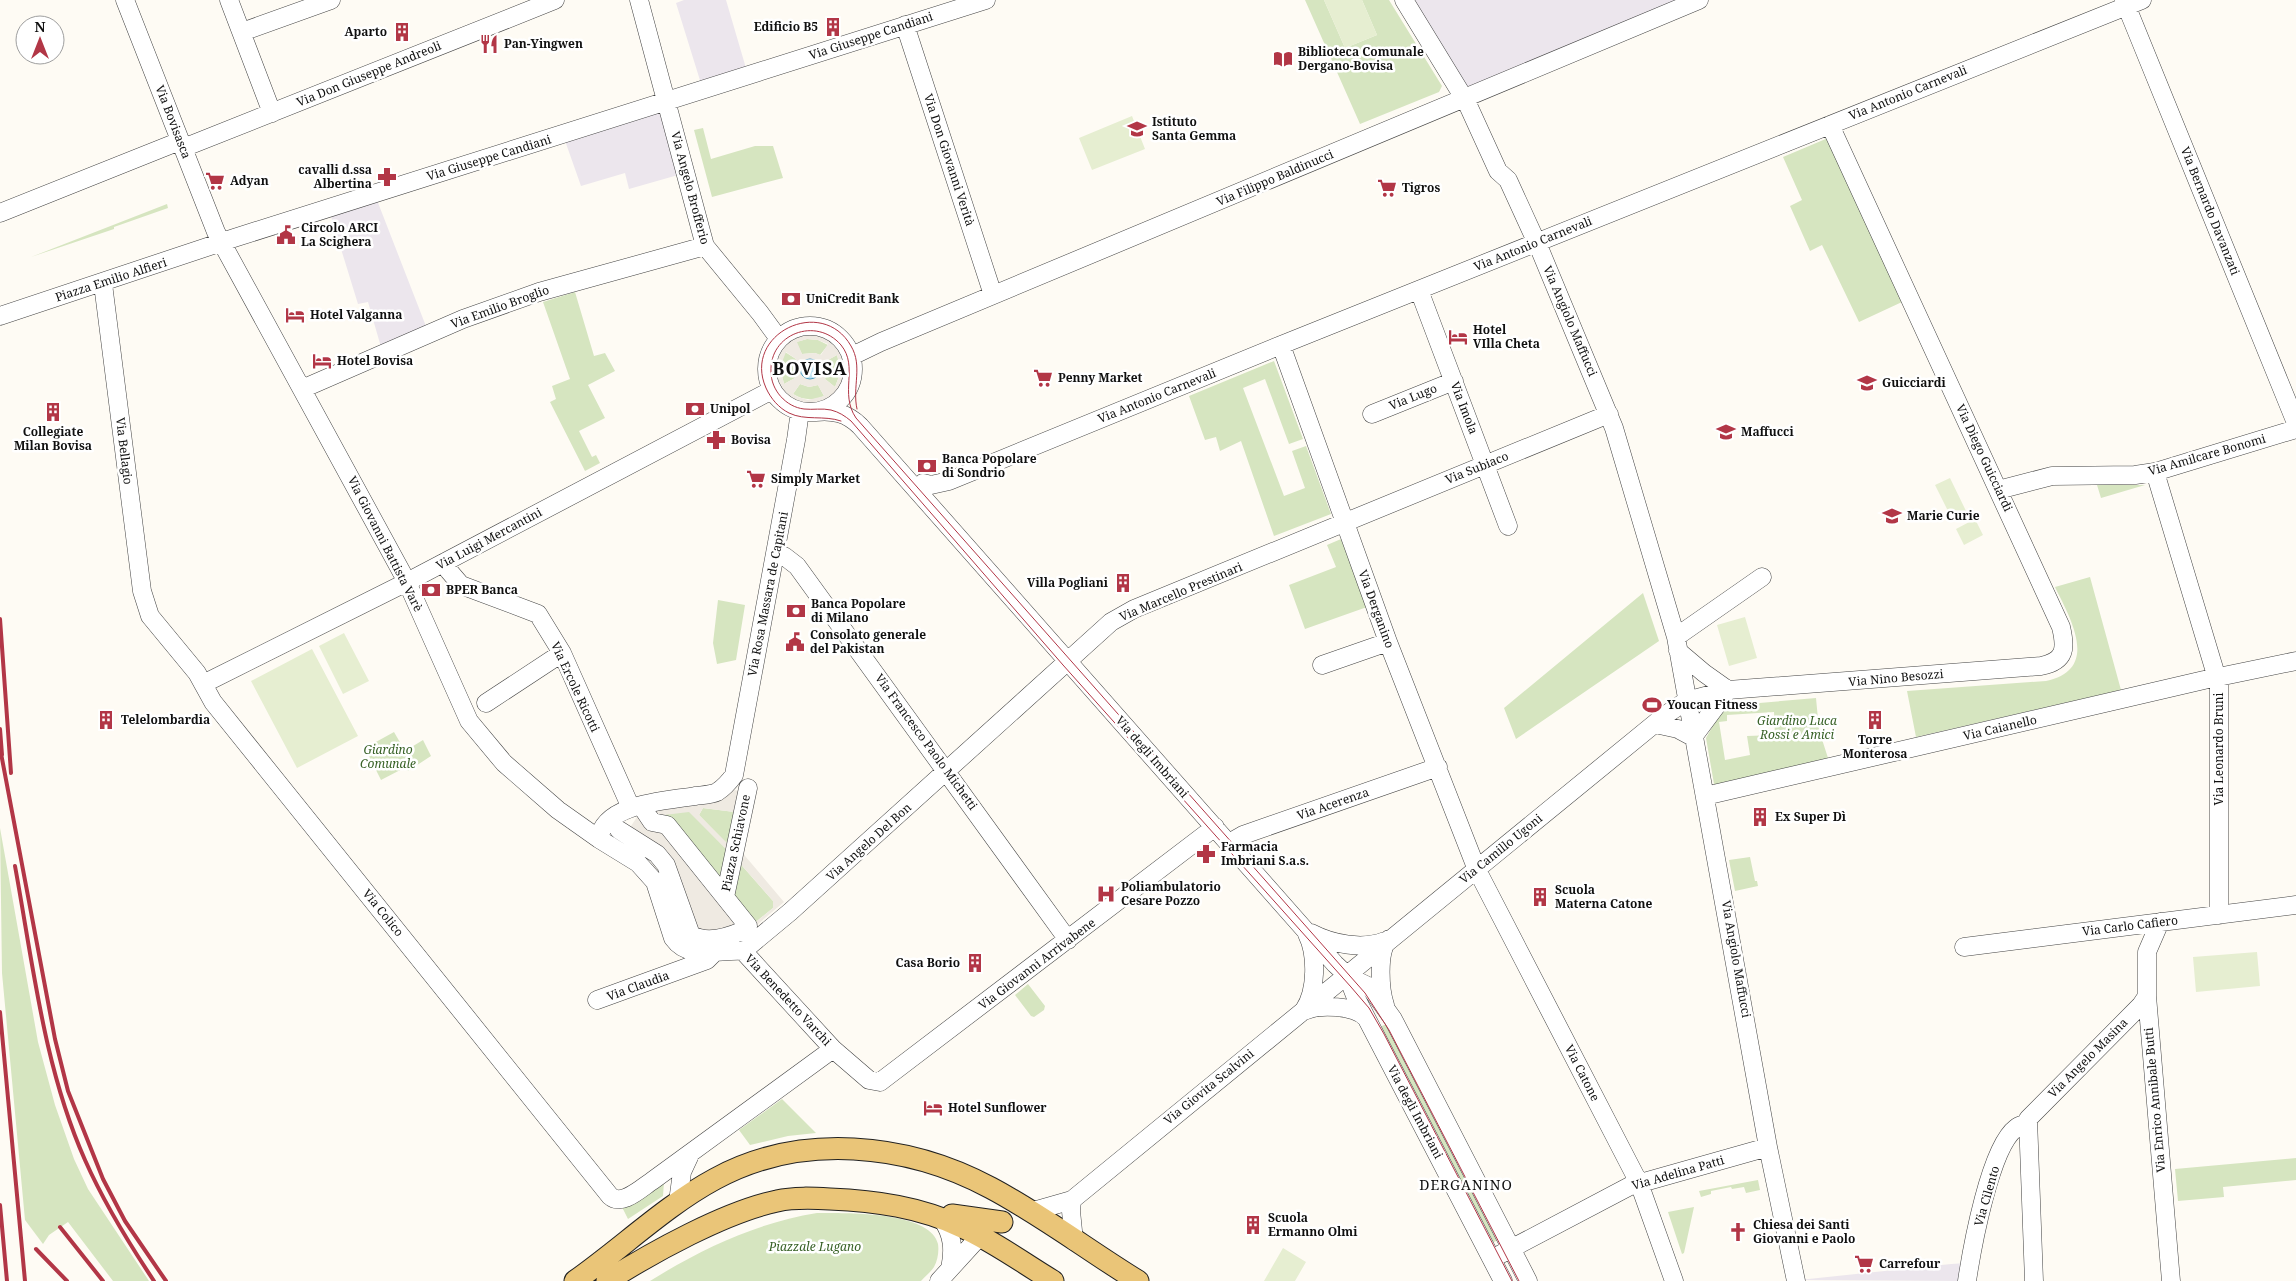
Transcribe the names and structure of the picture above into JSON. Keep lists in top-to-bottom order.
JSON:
{
  "streets": {
    "street": [
      "Via Giuseppe Candiani",
      "Via Don Giuseppe Andreoli",
      "Via Antonio Carnevali",
      "Via Bovisasca",
      "Via Don Giovanni Verità",
      "Via Filippo Baldinucci",
      "Via Angelo Brofferio",
      "Via Bernardo Davanzati",
      "Piazza Emilio Alfieri",
      "Via Emilio Broglio",
      "Via Angiolo Maffucci",
      "Via Lugo",
      "Via Imola",
      "Via Bellagio",
      "Via Amilcare Bonomi",
      "Via Diego Guicciardi",
      "Via Subiaco",
      "Via Luigi Mercantini",
      "Via Giovanni Battista Varè",
      "Via Marcello Prestinari",
      "Via Rosa Massara de Capitani",
      "Via Derganino",
      "Via Nino Besozzi",
      "Via Ercole Ricotti",
      "Via Caianello",
      "Via Francesco Paolo Michetti",
      "Via Leonardo Bruni",
      "Via degli Imbriani",
      "Via Acerenza",
      "Via Angelo Del Bon",
      "Piazza Schiavone",
      "Via Camillo Ugoni",
      "Via Colico",
      "Via Carlo Cafiero",
      "Via Giovanni Arrivabene",
      "Via Claudia",
      "Via Benedetto Varchi",
      "Via Angelo Masina",
      "Via Catone",
      "Via Giovita Scalvini",
      "Via Enrico Annibale Butti",
      "Via Adelina Patti",
      "Via Cilento"
    ]
  },
  "crossings": [
    ["Via Giuseppe Candiani", "Via Bovisasca"],
    ["Via Giuseppe Candiani", "Via Don Giovanni Verità"],
    ["Via Giuseppe Candiani", "Via Angelo Brofferio"],
    ["Via Giuseppe Candiani", "Piazza Emilio Alfieri"],
    ["Via Giuseppe Candiani", "Via Giovanni Battista Varè"],
    ["Via Don Giuseppe Andreoli", "Via Bovisasca"],
    ["Via Antonio Carnevali", "Via Bernardo Davanzati"],
    ["Via Antonio Carnevali", "Via Angiolo Maffucci"],
    ["Via Antonio Carnevali", "Via Imola"],
    ["Via Antonio Carnevali", "Via Diego Guicciardi"],
    ["Via Antonio Carnevali", "Via Derganino"],
    ["Via Antonio Carnevali", "Via degli Imbriani"],
    ["Via Bovisasca", "Piazza Emilio Alfieri"],
    ["Via Bovisasca", "Via Giovanni Battista Varè"],
    ["Via Don Giovanni Verità", "Via Filippo Baldinucci"],
    ["Via Filippo Baldinucci", "Via Angelo Brofferio"],
    ["Via Filippo Baldinucci", "Via Angiolo Maffucci"],
    ["Via Filippo Baldinucci", "Via Luigi Mercantini"],
    ["Via Filippo Baldinucci", "Via Rosa Massara de Capitani"],
    ["Via Filippo Baldinucci", "Via degli Imbriani"],
    ["Via Angelo Brofferio", "Via Emilio Broglio"],
    ["Via Angelo Brofferio", "Via Luigi Mercantini"],
    ["Via Angelo Brofferio", "Via Rosa Massara de Capitani"],
    ["Via Angelo Brofferio", "Via degli Imbriani"],
    ["Piazza Emilio Alfieri", "Via Bellagio"],
    ["Piazza Emilio Alfieri", "Via Giovanni Battista Varè"],
    ["Via Emilio Broglio", "Via Giovanni Battista Varè"],
    ["Via Angiolo Maffucci", "Via Subiaco"],
    ["Via Angiolo Maffucci", "Via Nino Besozzi"],
    ["Via Angiolo Maffucci", "Via Caianello"],
    ["Via Angiolo Maffucci", "Via Camillo Ugoni"],
    ["Via Angiolo Maffucci", "Via Adelina Patti"],
    ["Via Lugo", "Via Imola"],
    ["Via Imola", "Via Subiaco"],
    ["Via Bellagio", "Via Colico"],
    ["Via Amilcare Bonomi", "Via Diego Guicciardi"],
    ["Via Amilcare Bonomi", "Via Leonardo Bruni"],
    ["Via Diego Guicciardi", "Via Nino Besozzi"],
    ["Via Subiaco", "Via Marcello Prestinari"],
    ["Via Subiaco", "Via Derganino"],
    ["Via Luigi Mercantini", "Via Giovanni Battista Varè"],
    ["Via Luigi Mercantini", "Via Rosa Massara de Capitani"],
    ["Via Luigi Mercantini", "Via Ercole Ricotti"],
    ["Via Luigi Mercantini", "Via degli Imbriani"],
    ["Via Luigi Mercantini", "Via Colico"],
    ["Via Giovanni Battista Varè", "Piazza Schiavone"],
    ["Via Marcello Prestinari", "Via Derganino"],
    ["Via Marcello Prestinari", "Via Francesco Paolo Michetti"],
    ["Via Marcello Prestinari", "Via degli Imbriani"],
    ["Via Marcello Prestinari", "Via Angelo Del Bon"],
    ["Via Rosa Massara de Capitani", "Via Francesco Paolo Michetti"],
    ["Via Rosa Massara de Capitani", "Via degli Imbriani"],
    ["Via Rosa Massara de Capitani", "Piazza Schiavone"],
    ["Via Derganino", "Via Acerenza"],
    ["Via Derganino", "Via Camillo Ugoni"],
    ["Via Derganino", "Via Catone"],
    ["Via Nino Besozzi", "Via Camillo Ugoni"],
    ["Via Ercole Ricotti", "Piazza Schiavone"],
    ["Via Caianello", "Via Leonardo Bruni"],
    ["Via Francesco Paolo Michetti", "Via Angelo Del Bon"],
    ["Via Francesco Paolo Michetti", "Via Giovanni Arrivabene"],
    ["Via Leonardo Bruni", "Via Carlo Cafiero"],
    ["Via degli Imbriani", "Via Acerenza"],
    ["Via degli Imbriani", "Via Camillo Ugoni"],
    ["Via degli Imbriani", "Via Giovanni Arrivabene"],
    ["Via degli Imbriani", "Via Giovita Scalvini"],
    ["Via degli Imbriani", "Via Adelina Patti"],
    ["Via Angelo Del Bon", "Via Benedetto Varchi"],
    ["Via Camillo Ugoni", "Via Catone"],
    ["Via Camillo Ugoni", "Via Giovita Scalvini"],
    ["Via Carlo Cafiero", "Via Enrico Annibale Butti"],
    ["Via Giovanni Arrivabene", "Via Benedetto Varchi"],
    ["Via Angelo Masina", "Via Enrico Annibale Butti"],
    ["Via Angelo Masina", "Via Cilento"],
    ["Via Catone", "Via Adelina Patti"]
  ],
  "districts": ["BOVISA", "DERGANINO"],
  "parks": ["Giardino Luca Rossi e Amici", "Giardino Comunale", "Piazzale Lugano"],
  "places": {
    "building": [
      "Edificio B5",
      "Aparto",
      "Collegiate Milan Bovisa",
      "Villa Pogliani",
      "Telelombardia",
      "Torre Monterosa",
      "Ex Super Dì",
      "Scuola Materna Catone",
      "Casa Borio",
      "Scuola Ermanno Olmi"
    ],
    "restaurant": ["Pan-Yingwen"],
    "library": ["Biblioteca Comunale Dergano-Bovisa"],
    "school or university": [
      "Istituto Santa Gemma",
      "Guicciardi",
      "Maffucci",
      "Marie Curie"
    ],
    "pharmacy": ["cavalli d.ssa Albertina", "Bovisa", "Farmacia Imbriani S.a.s."],
    "supermarket": [
      "Adyan",
      "Tigros",
      "Penny Market",
      "Simply Market",
      "Carrefour"
    ],
    "public building": ["Circolo ARCI La Scighera", "Consolato generale del Pakistan"],
    "bank": [
      "UniCredit Bank",
      "Unipol",
      "Banca Popolare di Sondrio",
      "BPER Banca",
      "Banca Popolare di Milano"
    ],
    "hotel": [
      "Hotel Valganna",
      "Hotel VIlla Cheta",
      "Hotel Bovisa",
      "Hotel Sunflower"
    ],
    "sports": ["Youcan Fitness"],
    "hospital": ["Poliambulatorio Cesare Pozzo"],
    "church": ["Chiesa dei Santi Giovanni e Paolo"]
  },
  "north": "top"
}
